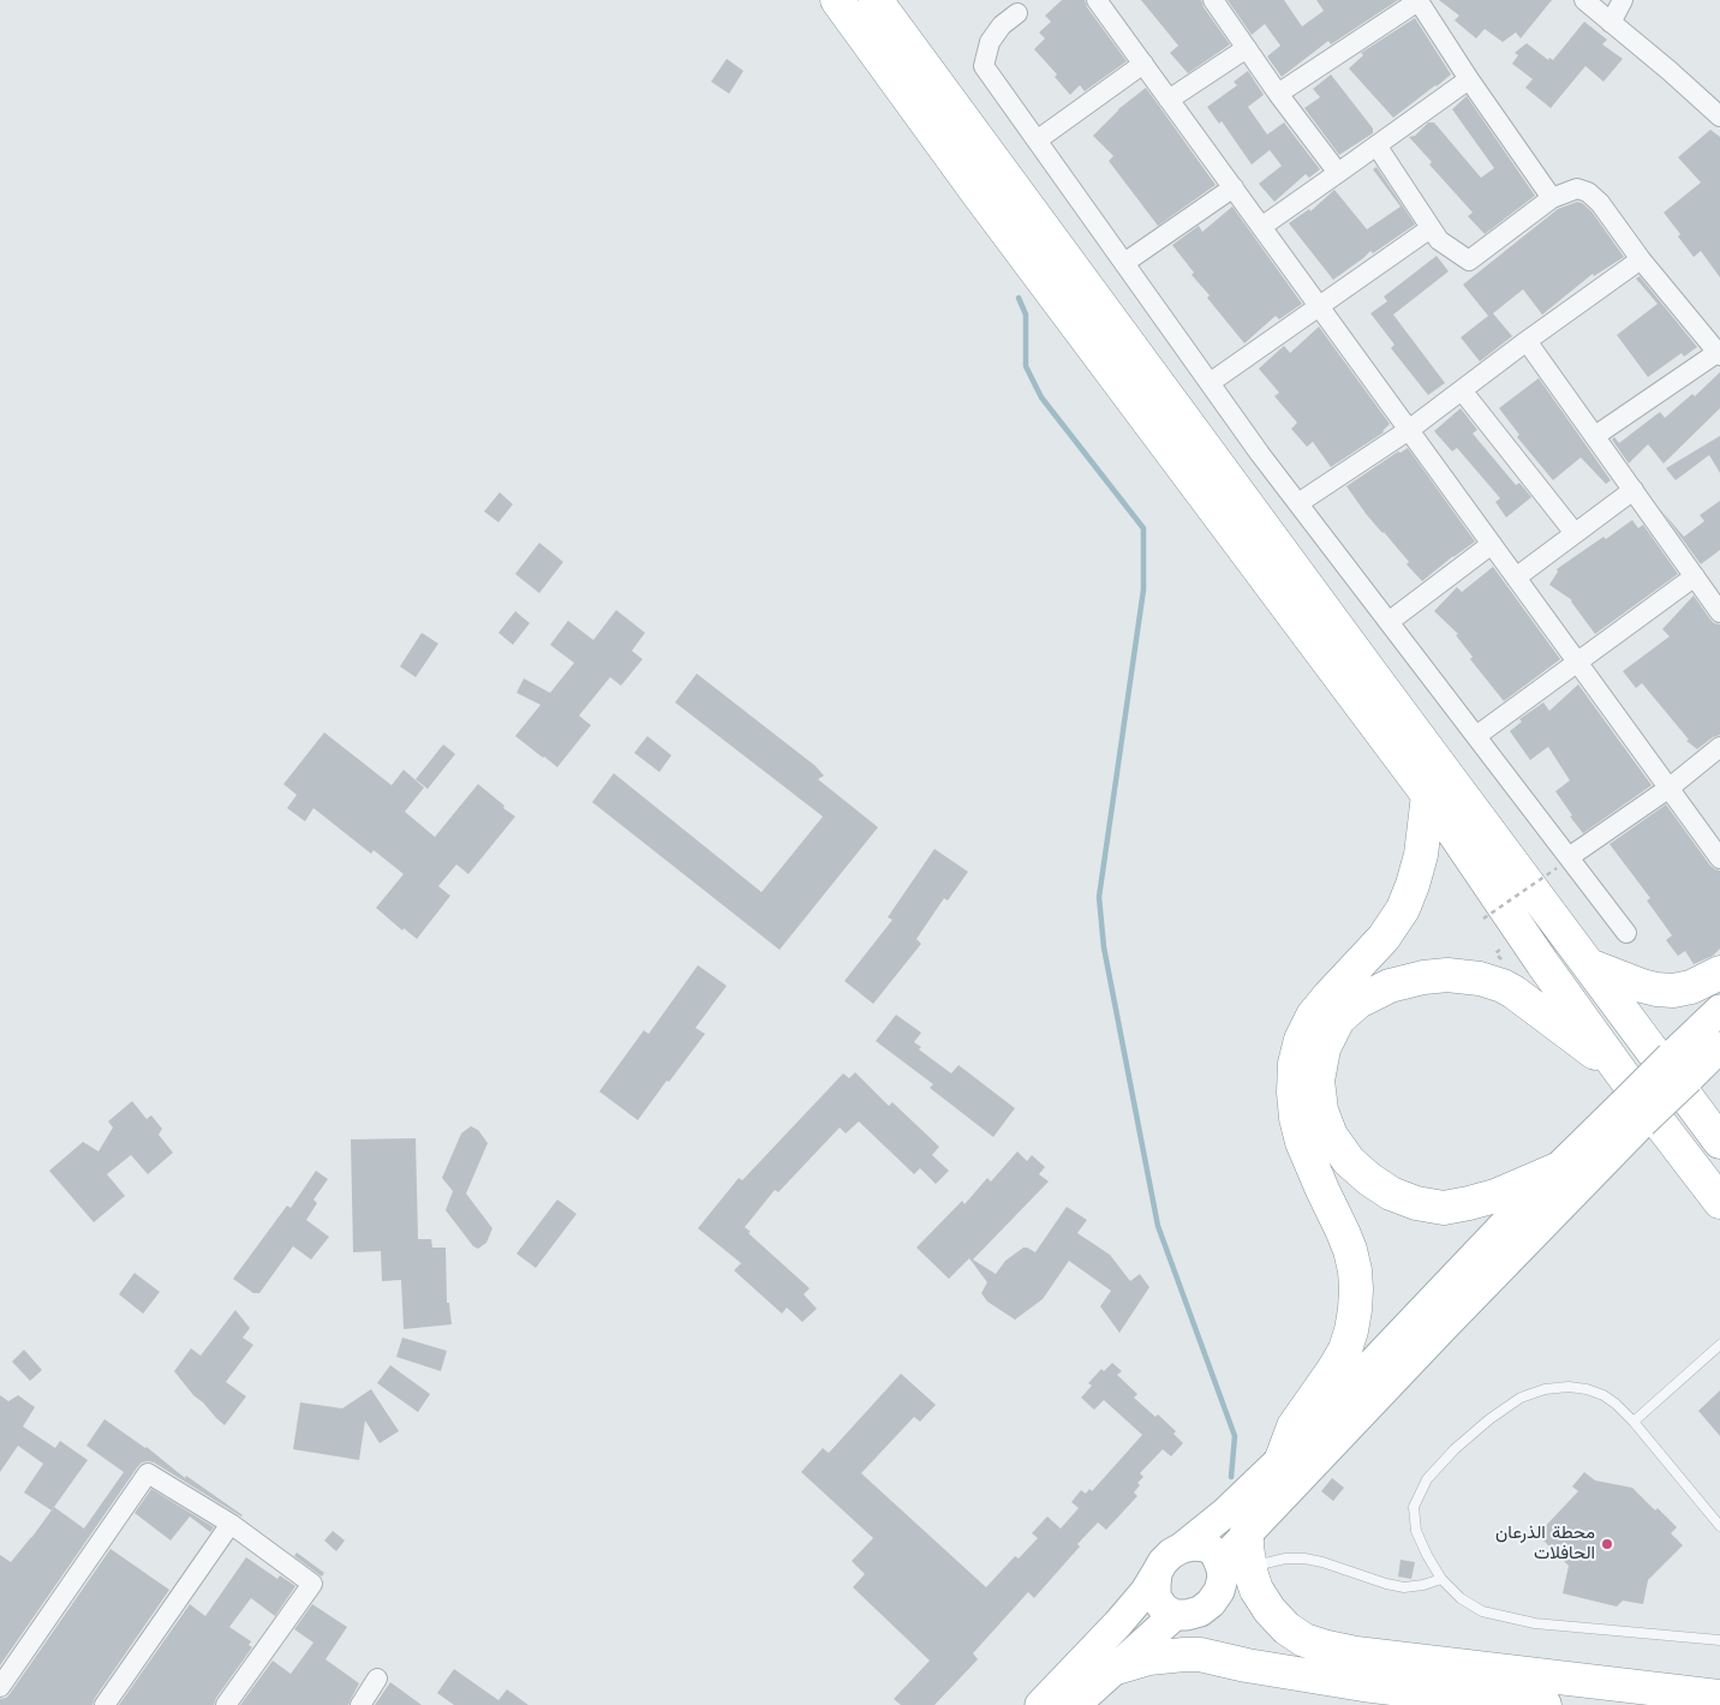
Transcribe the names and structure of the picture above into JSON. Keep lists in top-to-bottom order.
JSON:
{
  "places": ["محطة الذرعان الحافلات"]
}
